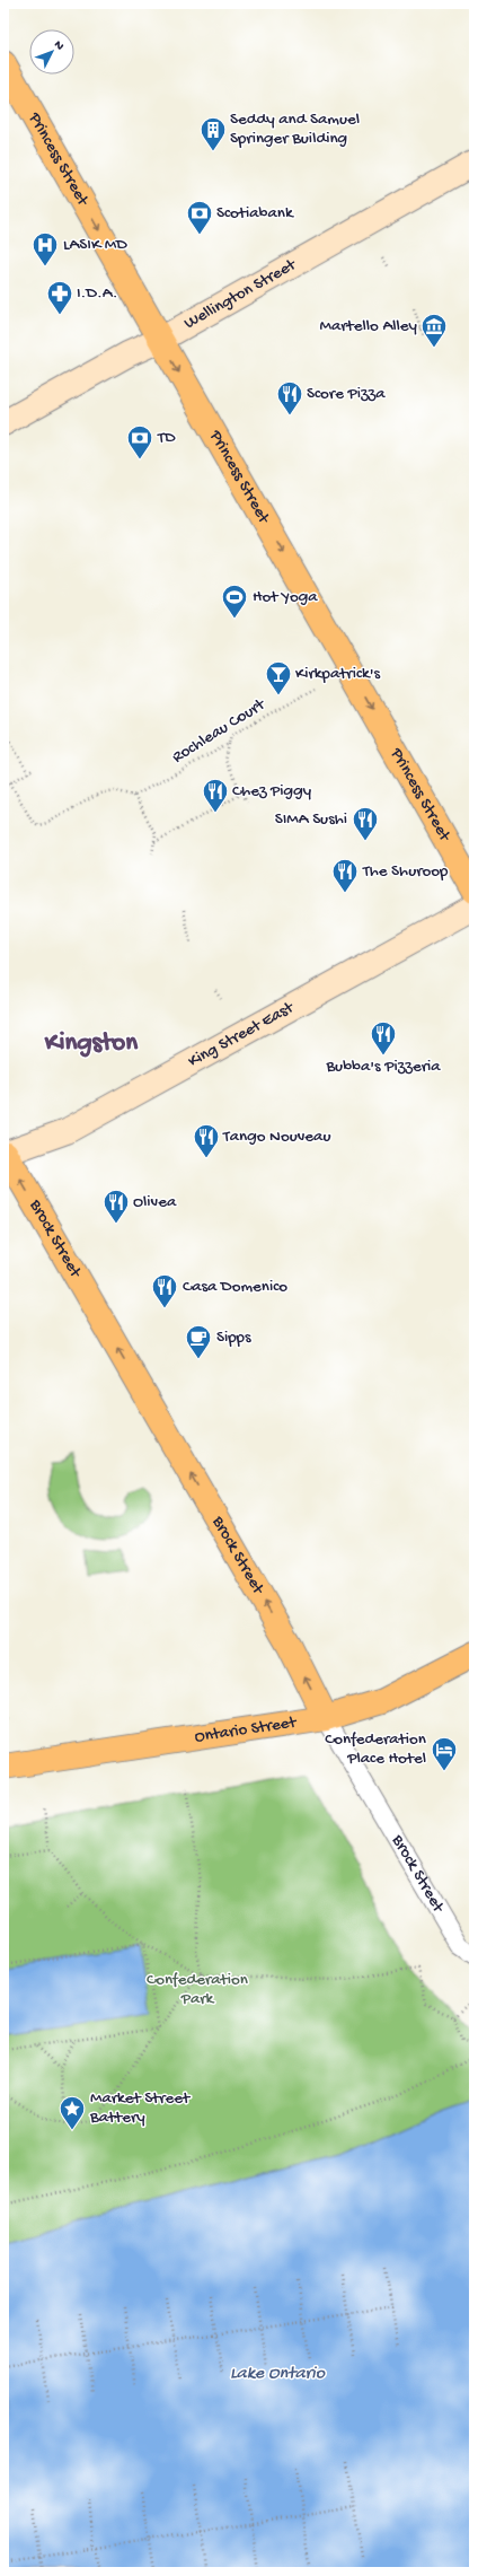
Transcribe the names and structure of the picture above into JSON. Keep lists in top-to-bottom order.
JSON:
{
  "streets": {
    "main road": [
      "Princess Street",
      "Wellington Street",
      "King Street East",
      "Brock Street",
      "Ontario Street"
    ],
    "path": ["Rochleau Court"]
  },
  "crossings": [
    ["Princess Street", "Wellington Street"],
    ["King Street East", "Brock Street"],
    ["Brock Street", "Ontario Street"]
  ],
  "one_way": ["Princess Street", "Brock Street"],
  "districts": ["Kingston"],
  "water": ["Lake Ontario"],
  "parks": ["Confederation Park"],
  "places": {
    "building": ["Seddy and Samuel Springer Building"],
    "bank": ["Scotiabank", "TD"],
    "hospital": ["LASIK MD"],
    "pharmacy": ["I.D.A."],
    "museum": ["Martello Alley"],
    "restaurant": [
      "Score Pizza",
      "Chez Piggy",
      "SIMA Sushi",
      "The Shuroop",
      "Bubba's Pizzeria",
      "Tango Nouveau",
      "Olivea",
      "Casa Domenico"
    ],
    "sports": ["Hot Yoga"],
    "bar": ["Kirkpatrick's"],
    "cafe": ["Sipps"],
    "hotel": ["Confederation Place Hotel"],
    "place": ["Market Street Battery"]
  },
  "north": "top right"
}
